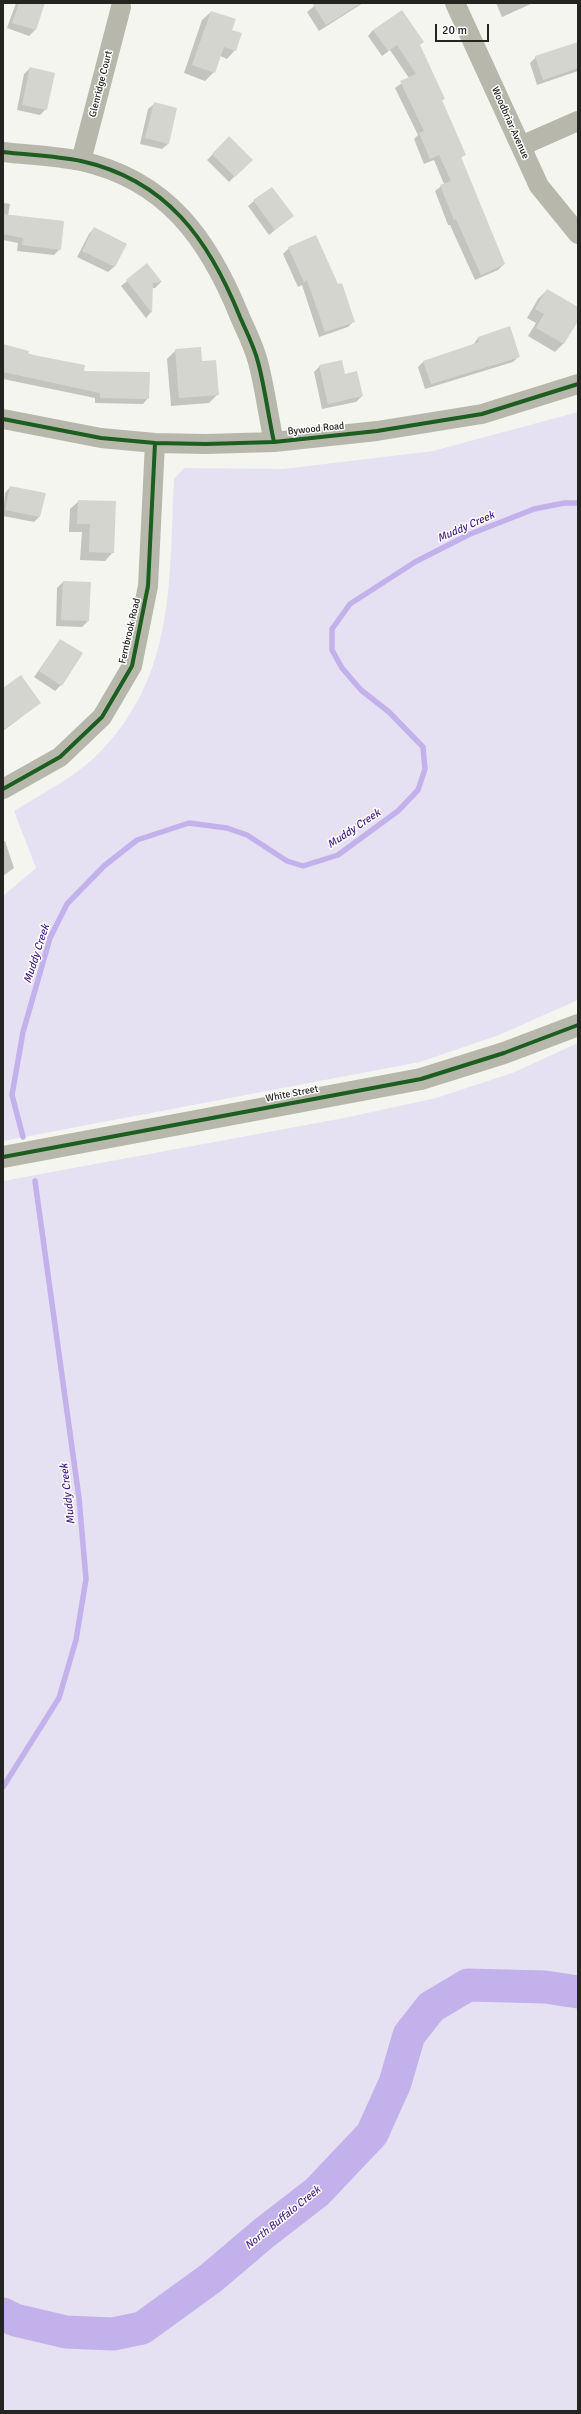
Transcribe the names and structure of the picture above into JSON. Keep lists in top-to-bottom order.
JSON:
{
  "streets": {
    "street": [
      "Glenridge Court",
      "Woodbriar Avenue",
      "Bywood Road",
      "Fernbrook Road",
      "White Street"
    ]
  },
  "crossings": [
    ["Bywood Road", "Fernbrook Road"]
  ],
  "water": ["Muddy Creek", "North Buffalo Creek"],
  "scale_bar": "20 m"
}
